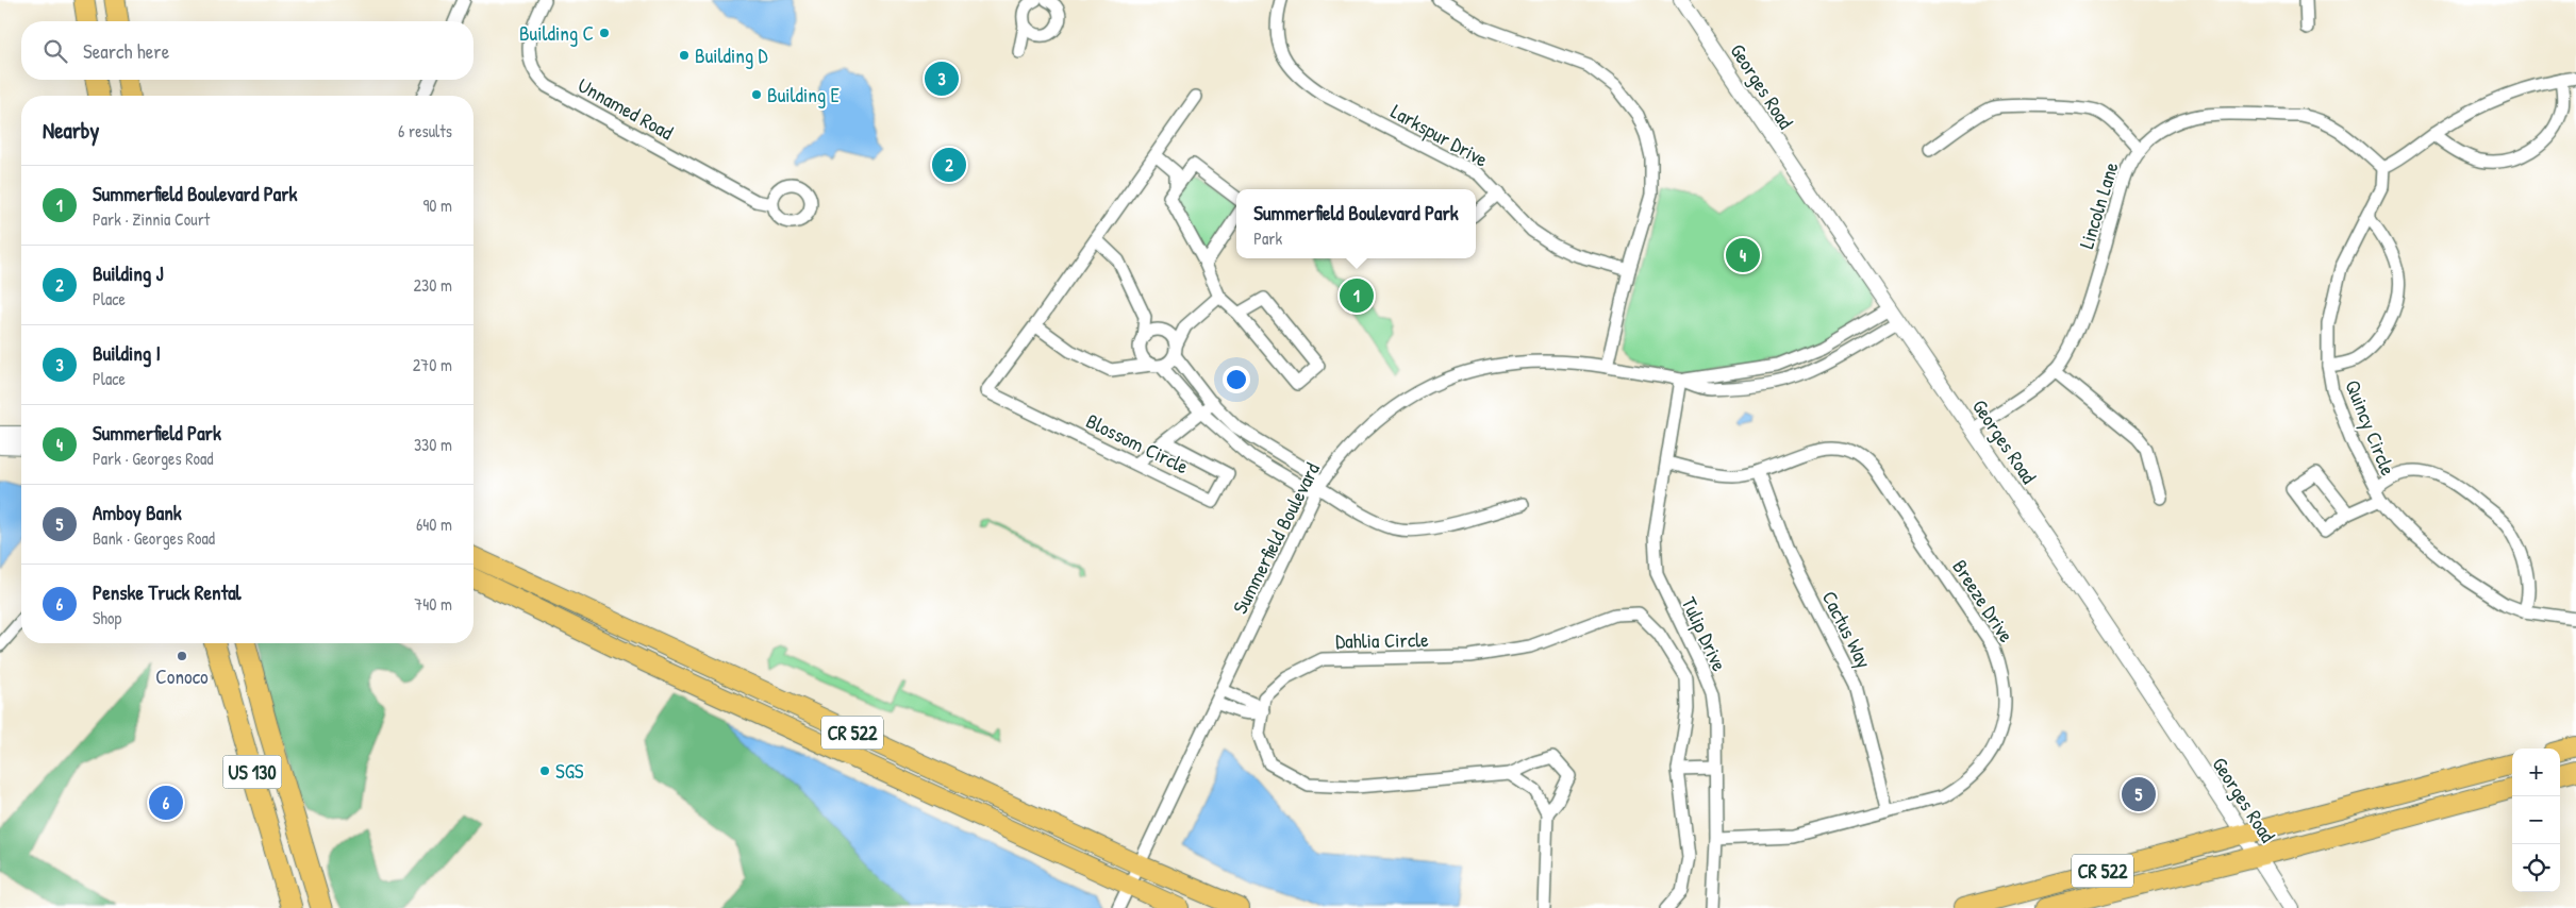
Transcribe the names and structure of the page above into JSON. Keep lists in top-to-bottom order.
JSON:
{
  "streets": {
    "highway": ["US 130"],
    "main road": ["CR 522"],
    "street": [
      "Georges Road",
      "Unnamed Road",
      "Larkspur Drive",
      "Lincoln Lane",
      "Quincy Circle",
      "Blossom Circle",
      "Summerfield Boulevard",
      "Breeze Drive",
      "Cactus Way",
      "Tulip Drive",
      "Dahlia Circle"
    ]
  },
  "crossings": [
    ["Georges Road", "Lincoln Lane"],
    ["Georges Road", "Summerfield Boulevard"],
    ["Georges Road", "CR 522"],
    ["Lincoln Lane", "Quincy Circle"],
    ["Summerfield Boulevard", "Tulip Drive"],
    ["Summerfield Boulevard", "CR 522"],
    ["Breeze Drive", "Cactus Way"],
    ["Breeze Drive", "Tulip Drive"]
  ],
  "places": [
    "Building C",
    "Building D",
    "Building E",
    "Conoco",
    "SGS"
  ],
  "page": {
    "search": "Search here",
    "pins": [
      "3",
      "2",
      "4",
      "1",
      "5",
      "6"
    ],
    "heading": ["Nearby", "6 results"],
    "list": [
      {
        "mark": "1",
        "name": "Summerfield Boulevard Park",
        "note": "Park · Zinnia Court",
        "value": "90 m"
      },
      {
        "mark": "2",
        "name": "Building J",
        "note": "Place",
        "value": "230 m"
      },
      {
        "mark": "3",
        "name": "Building I",
        "note": "Place",
        "value": "270 m"
      },
      {
        "mark": "4",
        "name": "Summerfield Park",
        "note": "Park · Georges Road",
        "value": "330 m"
      },
      {
        "mark": "5",
        "name": "Amboy Bank",
        "note": "Bank · Georges Road",
        "value": "640 m"
      },
      {
        "mark": "6",
        "name": "Penske Truck Rental",
        "note": "Shop",
        "value": "740 m"
      }
    ],
    "popup": ["Summerfield Boulevard Park", "Park"],
    "map_buttons": ["+", "−"]
  }
}
